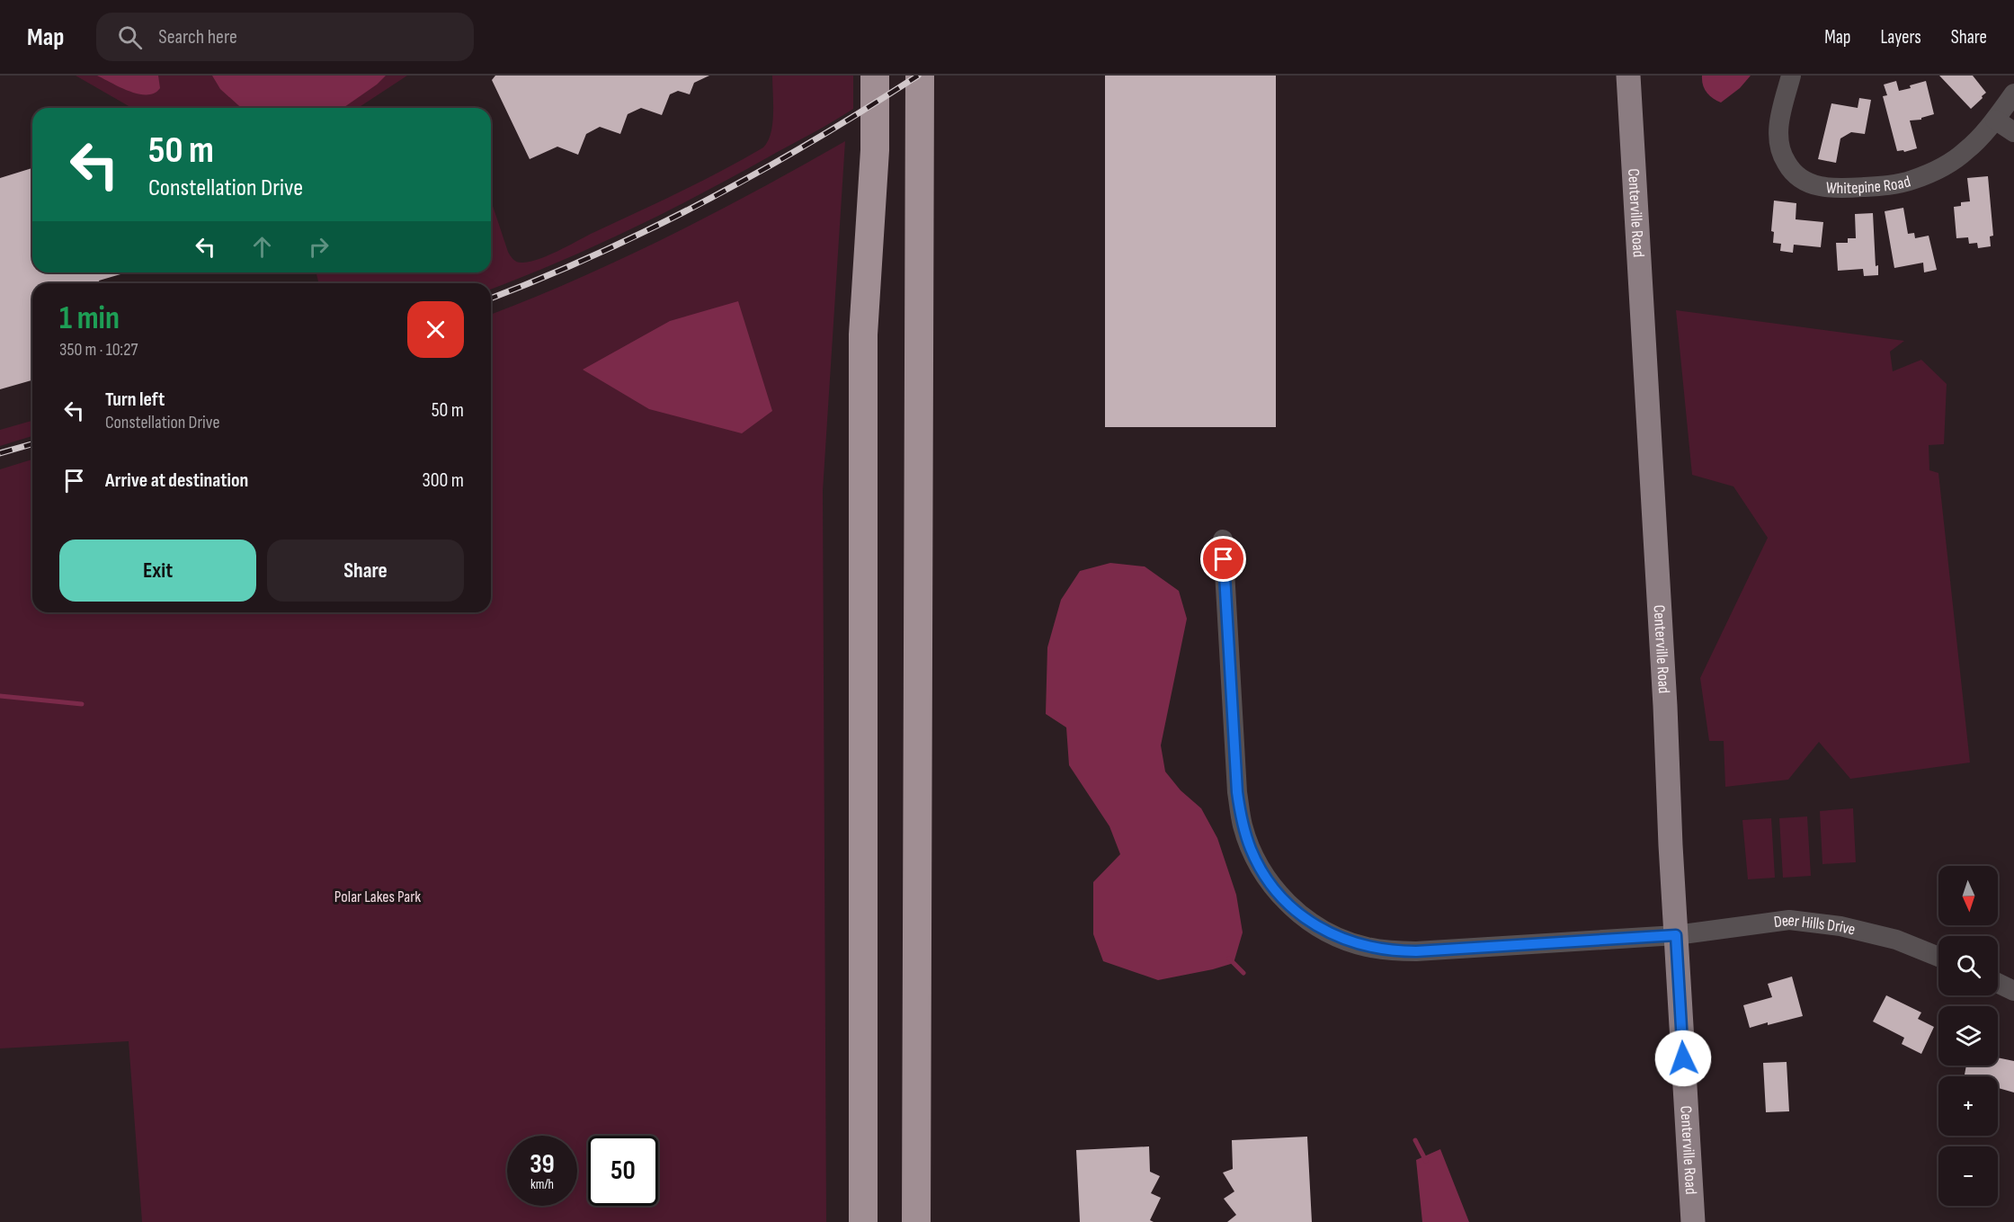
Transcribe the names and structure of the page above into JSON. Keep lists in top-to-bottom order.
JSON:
{
  "streets": {
    "main road": ["Centerville Road"],
    "street": ["Whitepine Road", "Deer Hills Drive"]
  },
  "crossings": [
    ["Centerville Road", "Deer Hills Drive"]
  ],
  "parks": ["Polar Lakes Park"],
  "north": "bottom",
  "page": {
    "header": "Map",
    "search": "Search here",
    "nav": ["Map", "Layers", "Share"],
    "turn": ["50 m", "Constellation Drive"],
    "heading": ["1 min", "350 m · 10:27"],
    "list": [
      {
        "name": "Turn left",
        "note": "Constellation Drive",
        "value": "50 m"
      },
      {
        "name": "Arrive at destination",
        "value": "300 m"
      }
    ],
    "buttons": ["Exit", "Share"],
    "map_buttons": ["+", "−"],
    "speed": "39 km/h",
    "limit": "50"
  }
}
